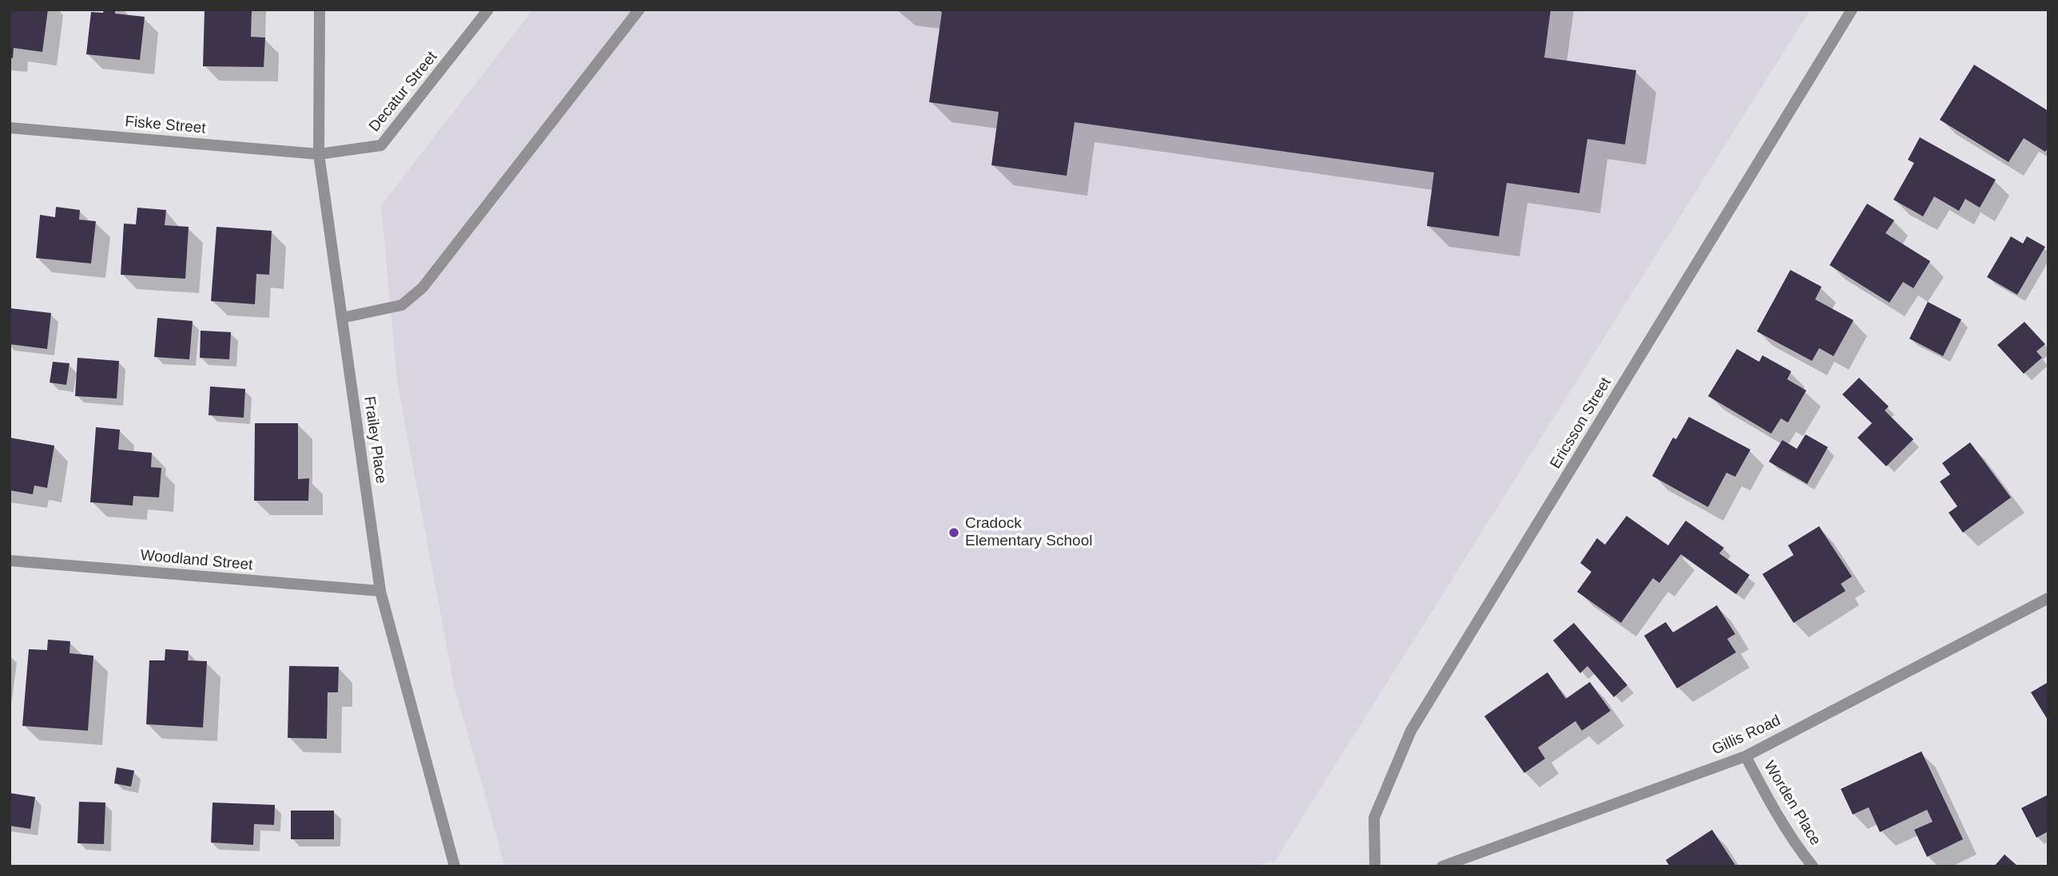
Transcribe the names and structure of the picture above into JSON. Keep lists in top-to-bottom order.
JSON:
{
  "streets": {
    "street": [
      "Decatur Street",
      "Fiske Street",
      "Ericsson Street",
      "Frailey Place",
      "Woodland Street",
      "Gillis Road",
      "Worden Place"
    ]
  },
  "crossings": [
    ["Decatur Street", "Fiske Street"],
    ["Decatur Street", "Frailey Place"],
    ["Fiske Street", "Frailey Place"],
    ["Frailey Place", "Woodland Street"],
    ["Gillis Road", "Worden Place"]
  ],
  "places": ["Cradock Elementary School"]
}
